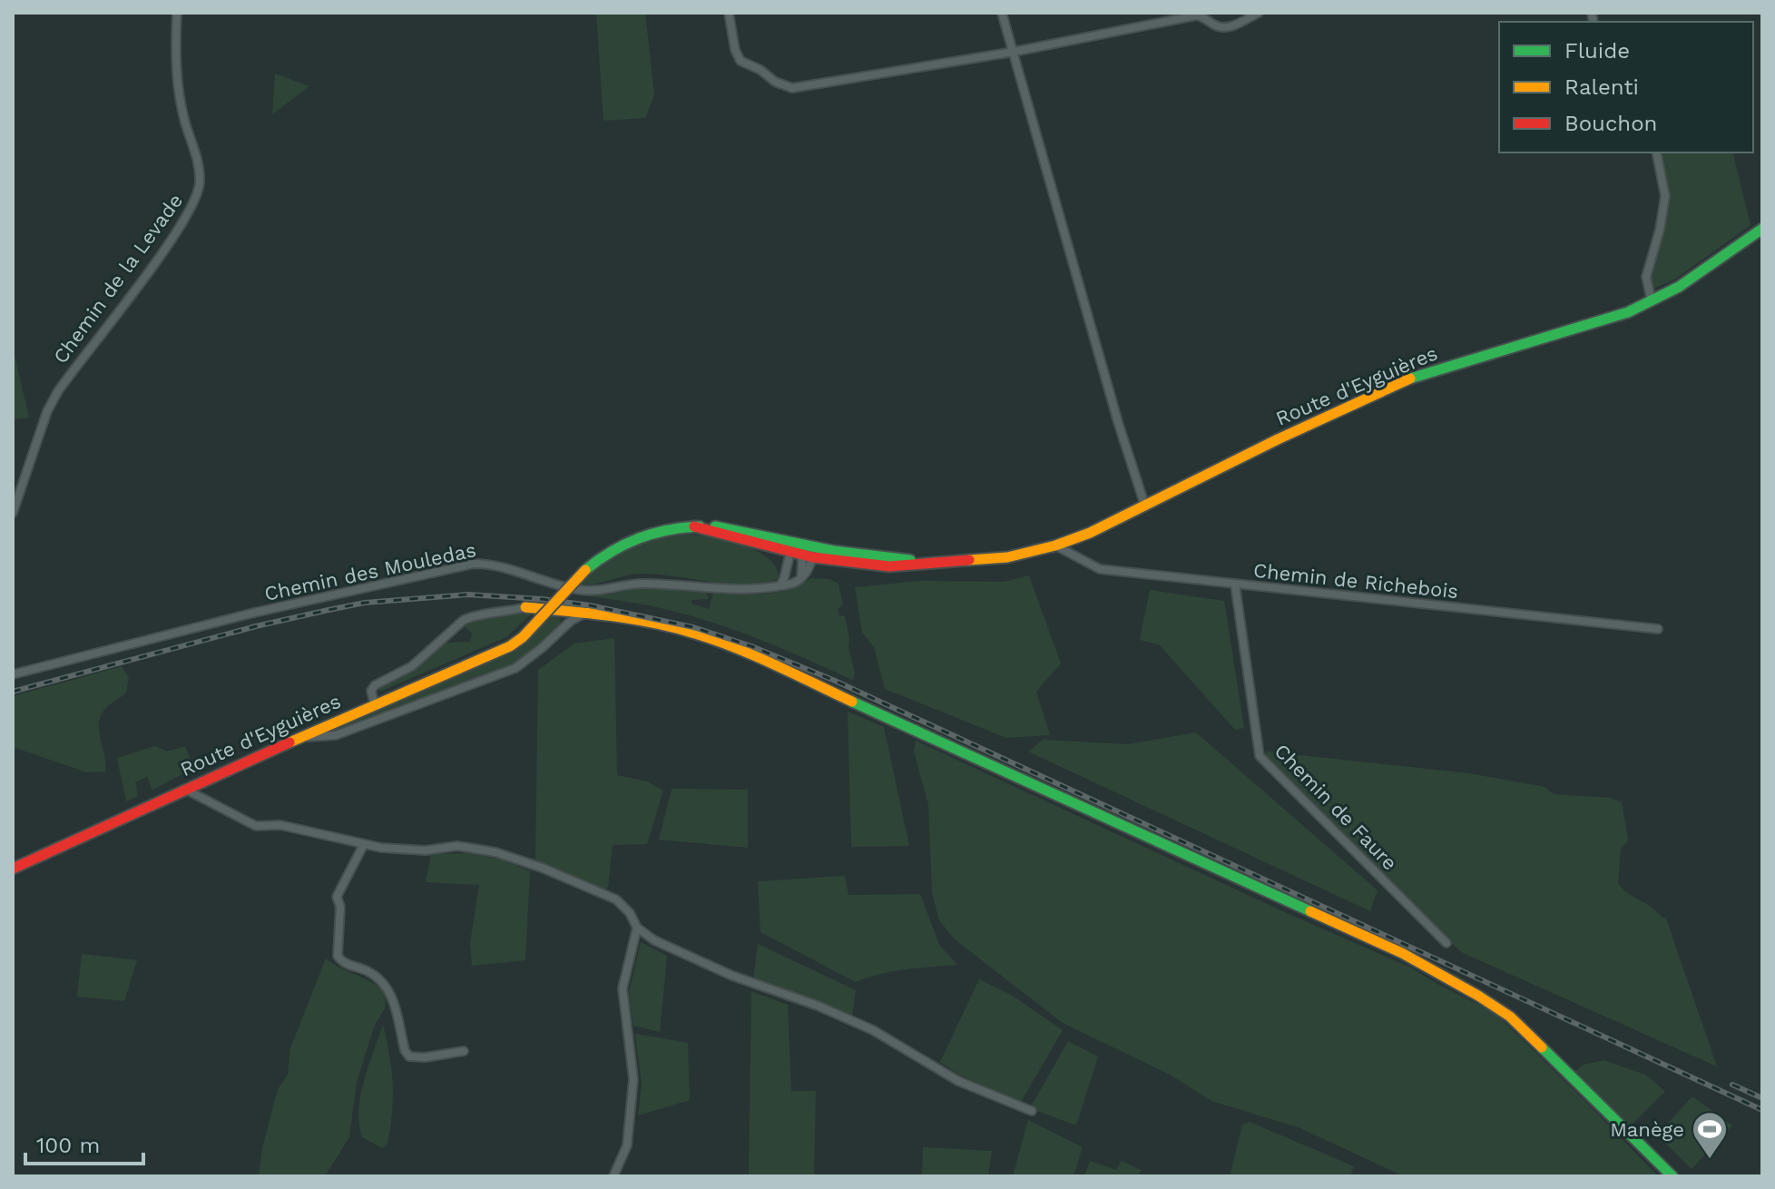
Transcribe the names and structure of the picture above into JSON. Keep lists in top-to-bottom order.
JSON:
{
  "streets": {
    "main road": ["Route d'Eyguières"],
    "street": [
      "Chemin de la Levade",
      "Chemin des Mouledas",
      "Chemin de Richebois",
      "Chemin de Faure"
    ]
  },
  "crossings": [
    ["Route d'Eyguières", "Chemin de Richebois"],
    ["Chemin de Richebois", "Chemin de Faure"]
  ],
  "places": {
    "sports": ["Manège"]
  },
  "legend": ["Fluide", "Ralenti", "Bouchon"],
  "scale_bar": "100 m"
}
